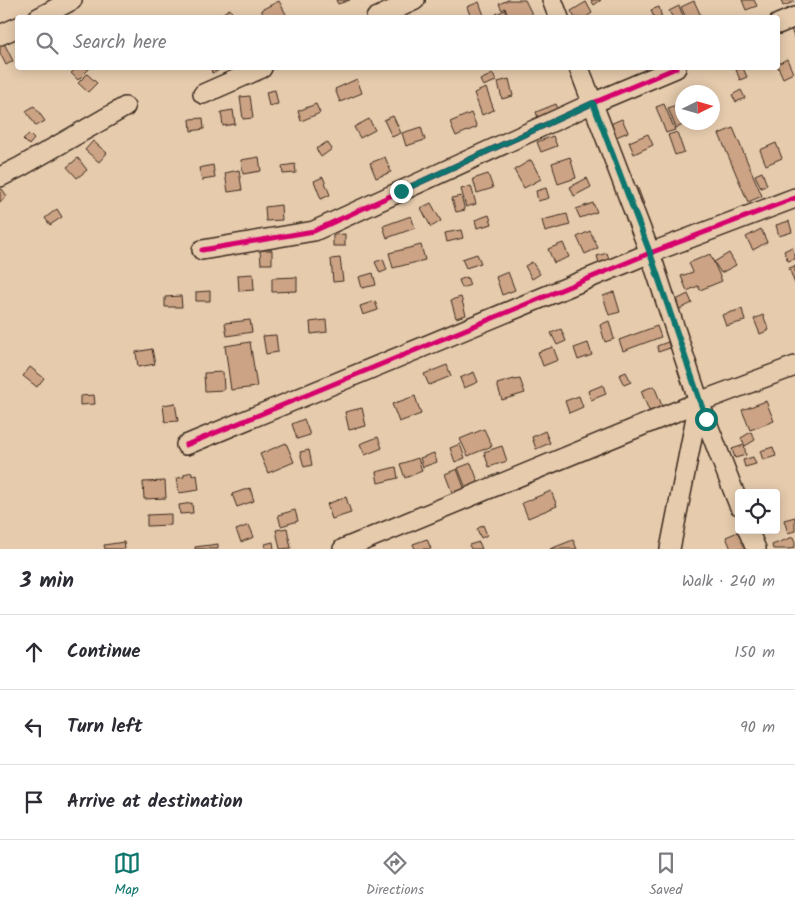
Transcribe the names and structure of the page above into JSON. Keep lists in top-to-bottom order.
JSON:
{
  "north": "right",
  "page": {
    "search": "Search here",
    "heading": ["3 min", "Walk · 240 m"],
    "list": [
      ["Continue", "150 m"],
      ["Turn left", "90 m"],
      "Arrive at destination"
    ],
    "nav": ["Map", "Directions", "Saved"]
  }
}
